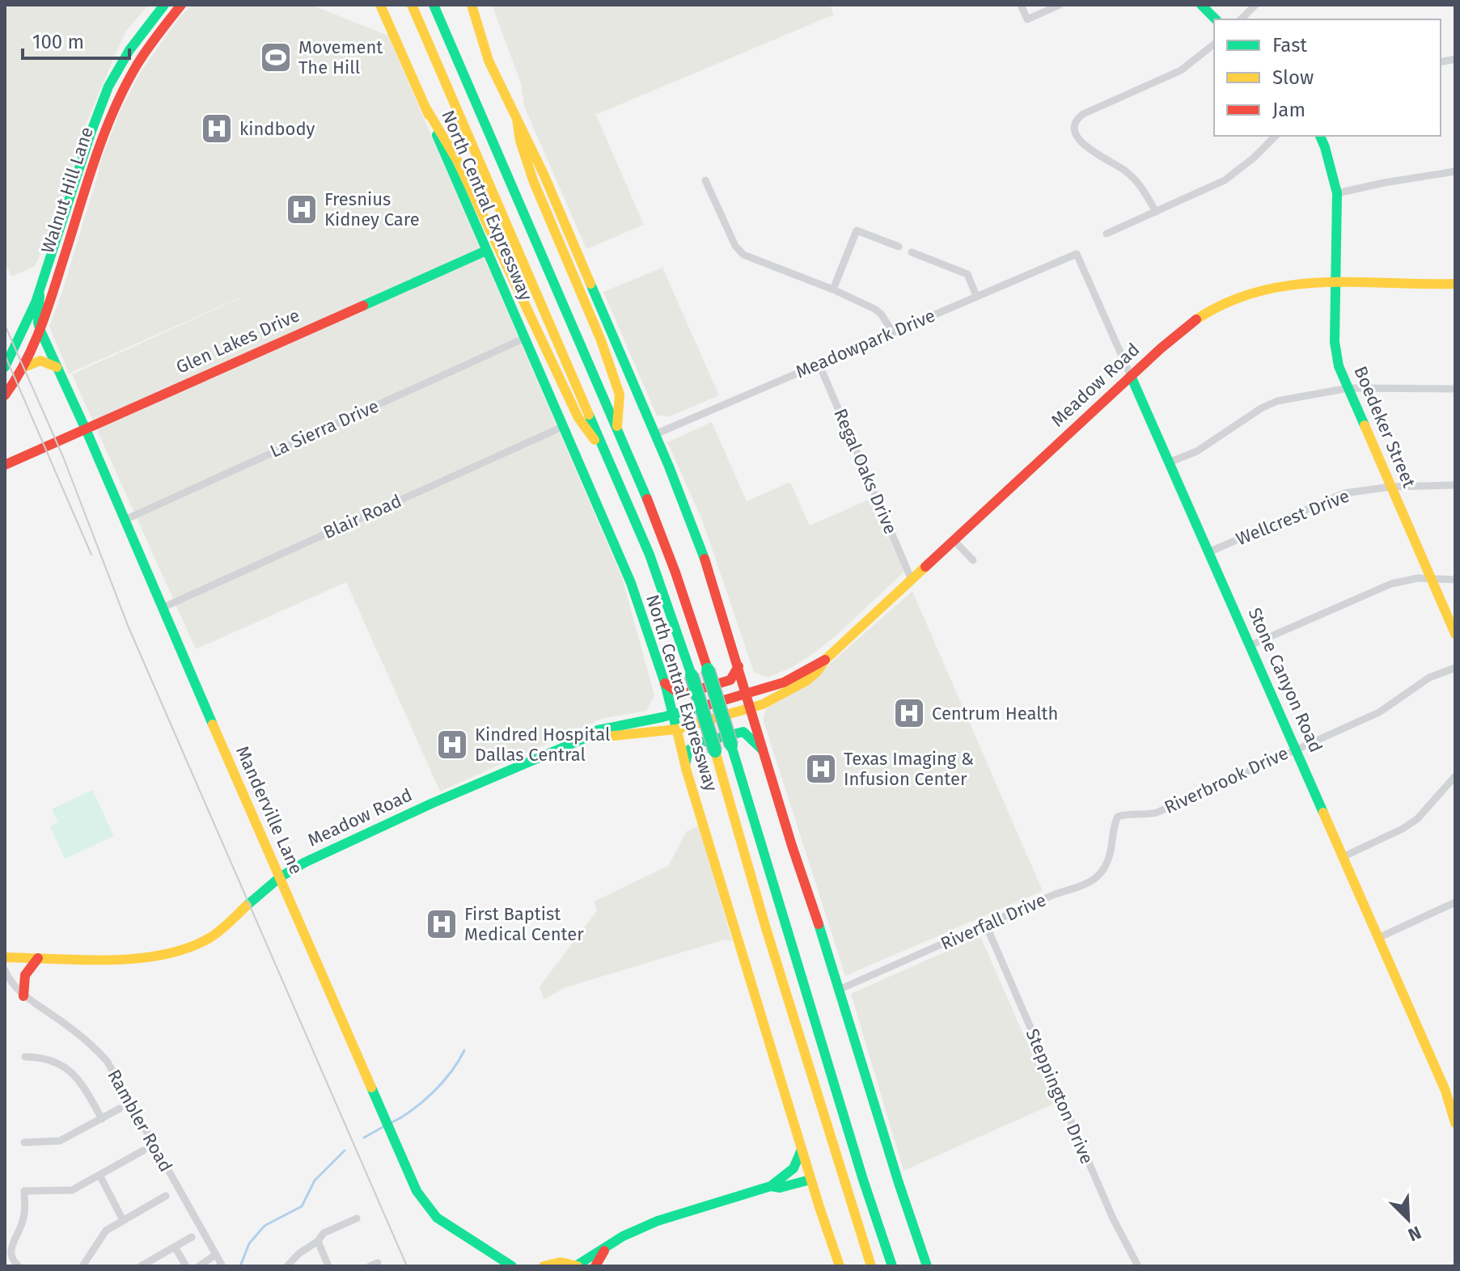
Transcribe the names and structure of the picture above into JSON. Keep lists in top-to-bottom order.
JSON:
{
  "streets": {
    "main road": [
      "Walnut Hill Lane",
      "North Central Expressway",
      "Glen Lakes Drive",
      "Meadow Road",
      "Boedeker Street",
      "Stone Canyon Road",
      "Manderville Lane"
    ],
    "street": [
      "Meadowpark Drive",
      "La Sierra Drive",
      "Regal Oaks Drive",
      "Blair Road",
      "Wellcrest Drive",
      "Riverbrook Drive",
      "Riverfall Drive",
      "Steppington Drive",
      "Rambler Road"
    ]
  },
  "crossings": [
    ["Walnut Hill Lane", "Manderville Lane"],
    ["North Central Expressway", "Glen Lakes Drive"],
    ["North Central Expressway", "Meadow Road"],
    ["North Central Expressway", "La Sierra Drive"],
    ["North Central Expressway", "Blair Road"],
    ["Glen Lakes Drive", "Manderville Lane"],
    ["Meadowpark Drive", "Regal Oaks Drive"],
    ["Meadowpark Drive", "Stone Canyon Road"],
    ["Meadow Road", "Boedeker Street"],
    ["Meadow Road", "Regal Oaks Drive"],
    ["Meadow Road", "Stone Canyon Road"],
    ["Meadow Road", "Manderville Lane"],
    ["Boedeker Street", "Wellcrest Drive"],
    ["La Sierra Drive", "Manderville Lane"],
    ["Blair Road", "Manderville Lane"],
    ["Wellcrest Drive", "Stone Canyon Road"],
    ["Stone Canyon Road", "Riverbrook Drive"],
    ["Riverbrook Drive", "Riverfall Drive"],
    ["Riverfall Drive", "Steppington Drive"]
  ],
  "places": {
    "sports": ["Movement The Hill"],
    "hospital": [
      "kindbody",
      "Fresnius Kidney Care",
      "Centrum Health",
      "Kindred Hospital Dallas Central",
      "Texas Imaging & Infusion Center",
      "First Baptist Medical Center"
    ]
  },
  "legend": ["Fast", "Slow", "Jam"],
  "scale_bar": "100 m",
  "north": "bottom right"
}
